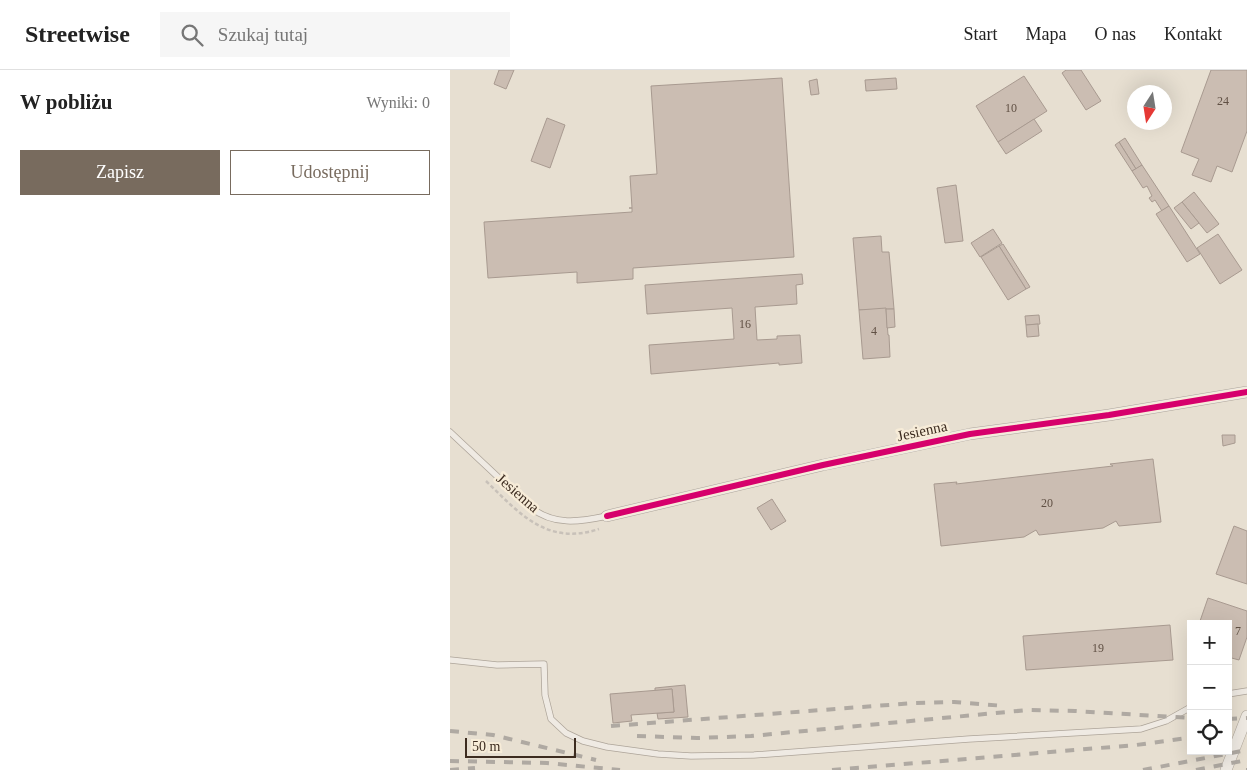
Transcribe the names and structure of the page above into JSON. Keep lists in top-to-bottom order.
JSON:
{
  "streets": {
    "street": ["Jesienna"]
  },
  "house_numbers": [
    "24",
    "10",
    "16",
    "4",
    "20",
    "7",
    "19"
  ],
  "scale_bar": "50 m",
  "north": "bottom",
  "page": {
    "header": "Streetwise",
    "search": "Szukaj tutaj",
    "nav": [
      "Start",
      "Mapa",
      "O nas",
      "Kontakt"
    ],
    "heading": ["W pobliżu", "Wyniki: 0"],
    "buttons": ["Zapisz", "Udostępnij"],
    "map_buttons": ["+", "−"],
    "scale": "50 m"
  }
}
